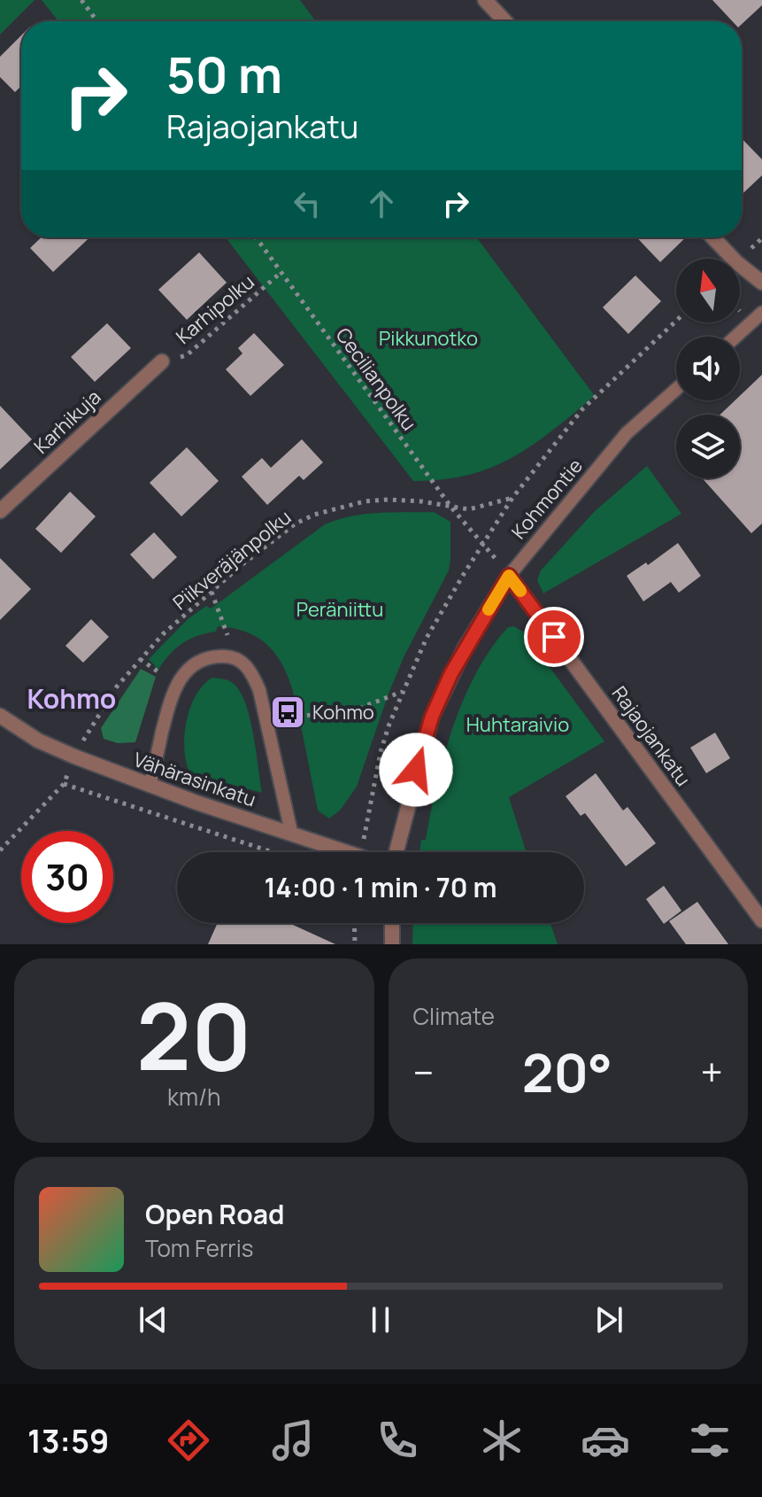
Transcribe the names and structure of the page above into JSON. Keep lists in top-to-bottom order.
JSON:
{
  "streets": {
    "street": [
      "Karhikuja",
      "Kohmontie",
      "Rajaojankatu",
      "Vähärasinkatu"
    ],
    "path": ["Karhipolku", "Cecilianpolku", "Piikveräjänpolku"]
  },
  "crossings": [
    ["Karhipolku", "Cecilianpolku"],
    ["Karhipolku", "Karhikuja"],
    ["Cecilianpolku", "Piikveräjänpolku"],
    ["Kohmontie", "Rajaojankatu"],
    ["Piikveräjänpolku", "Vähärasinkatu"]
  ],
  "districts": ["Kohmo"],
  "parks": ["Pikkunotko", "Peräniittu", "Huhtaraivio"],
  "places": {
    "bus stop": ["Kohmo"]
  },
  "north": "top",
  "page": {
    "turn": ["50 m", "Rajaojankatu"],
    "limit": "30",
    "trip": "14:00 · 1 min · 70 m",
    "tile": [
      ["20", "km/h"],
      "Climate"
    ],
    "heat": ["−", "20°", "+"],
    "song": ["Open Road", "Tom Ferris"],
    "tabs": "13:59"
  }
}
